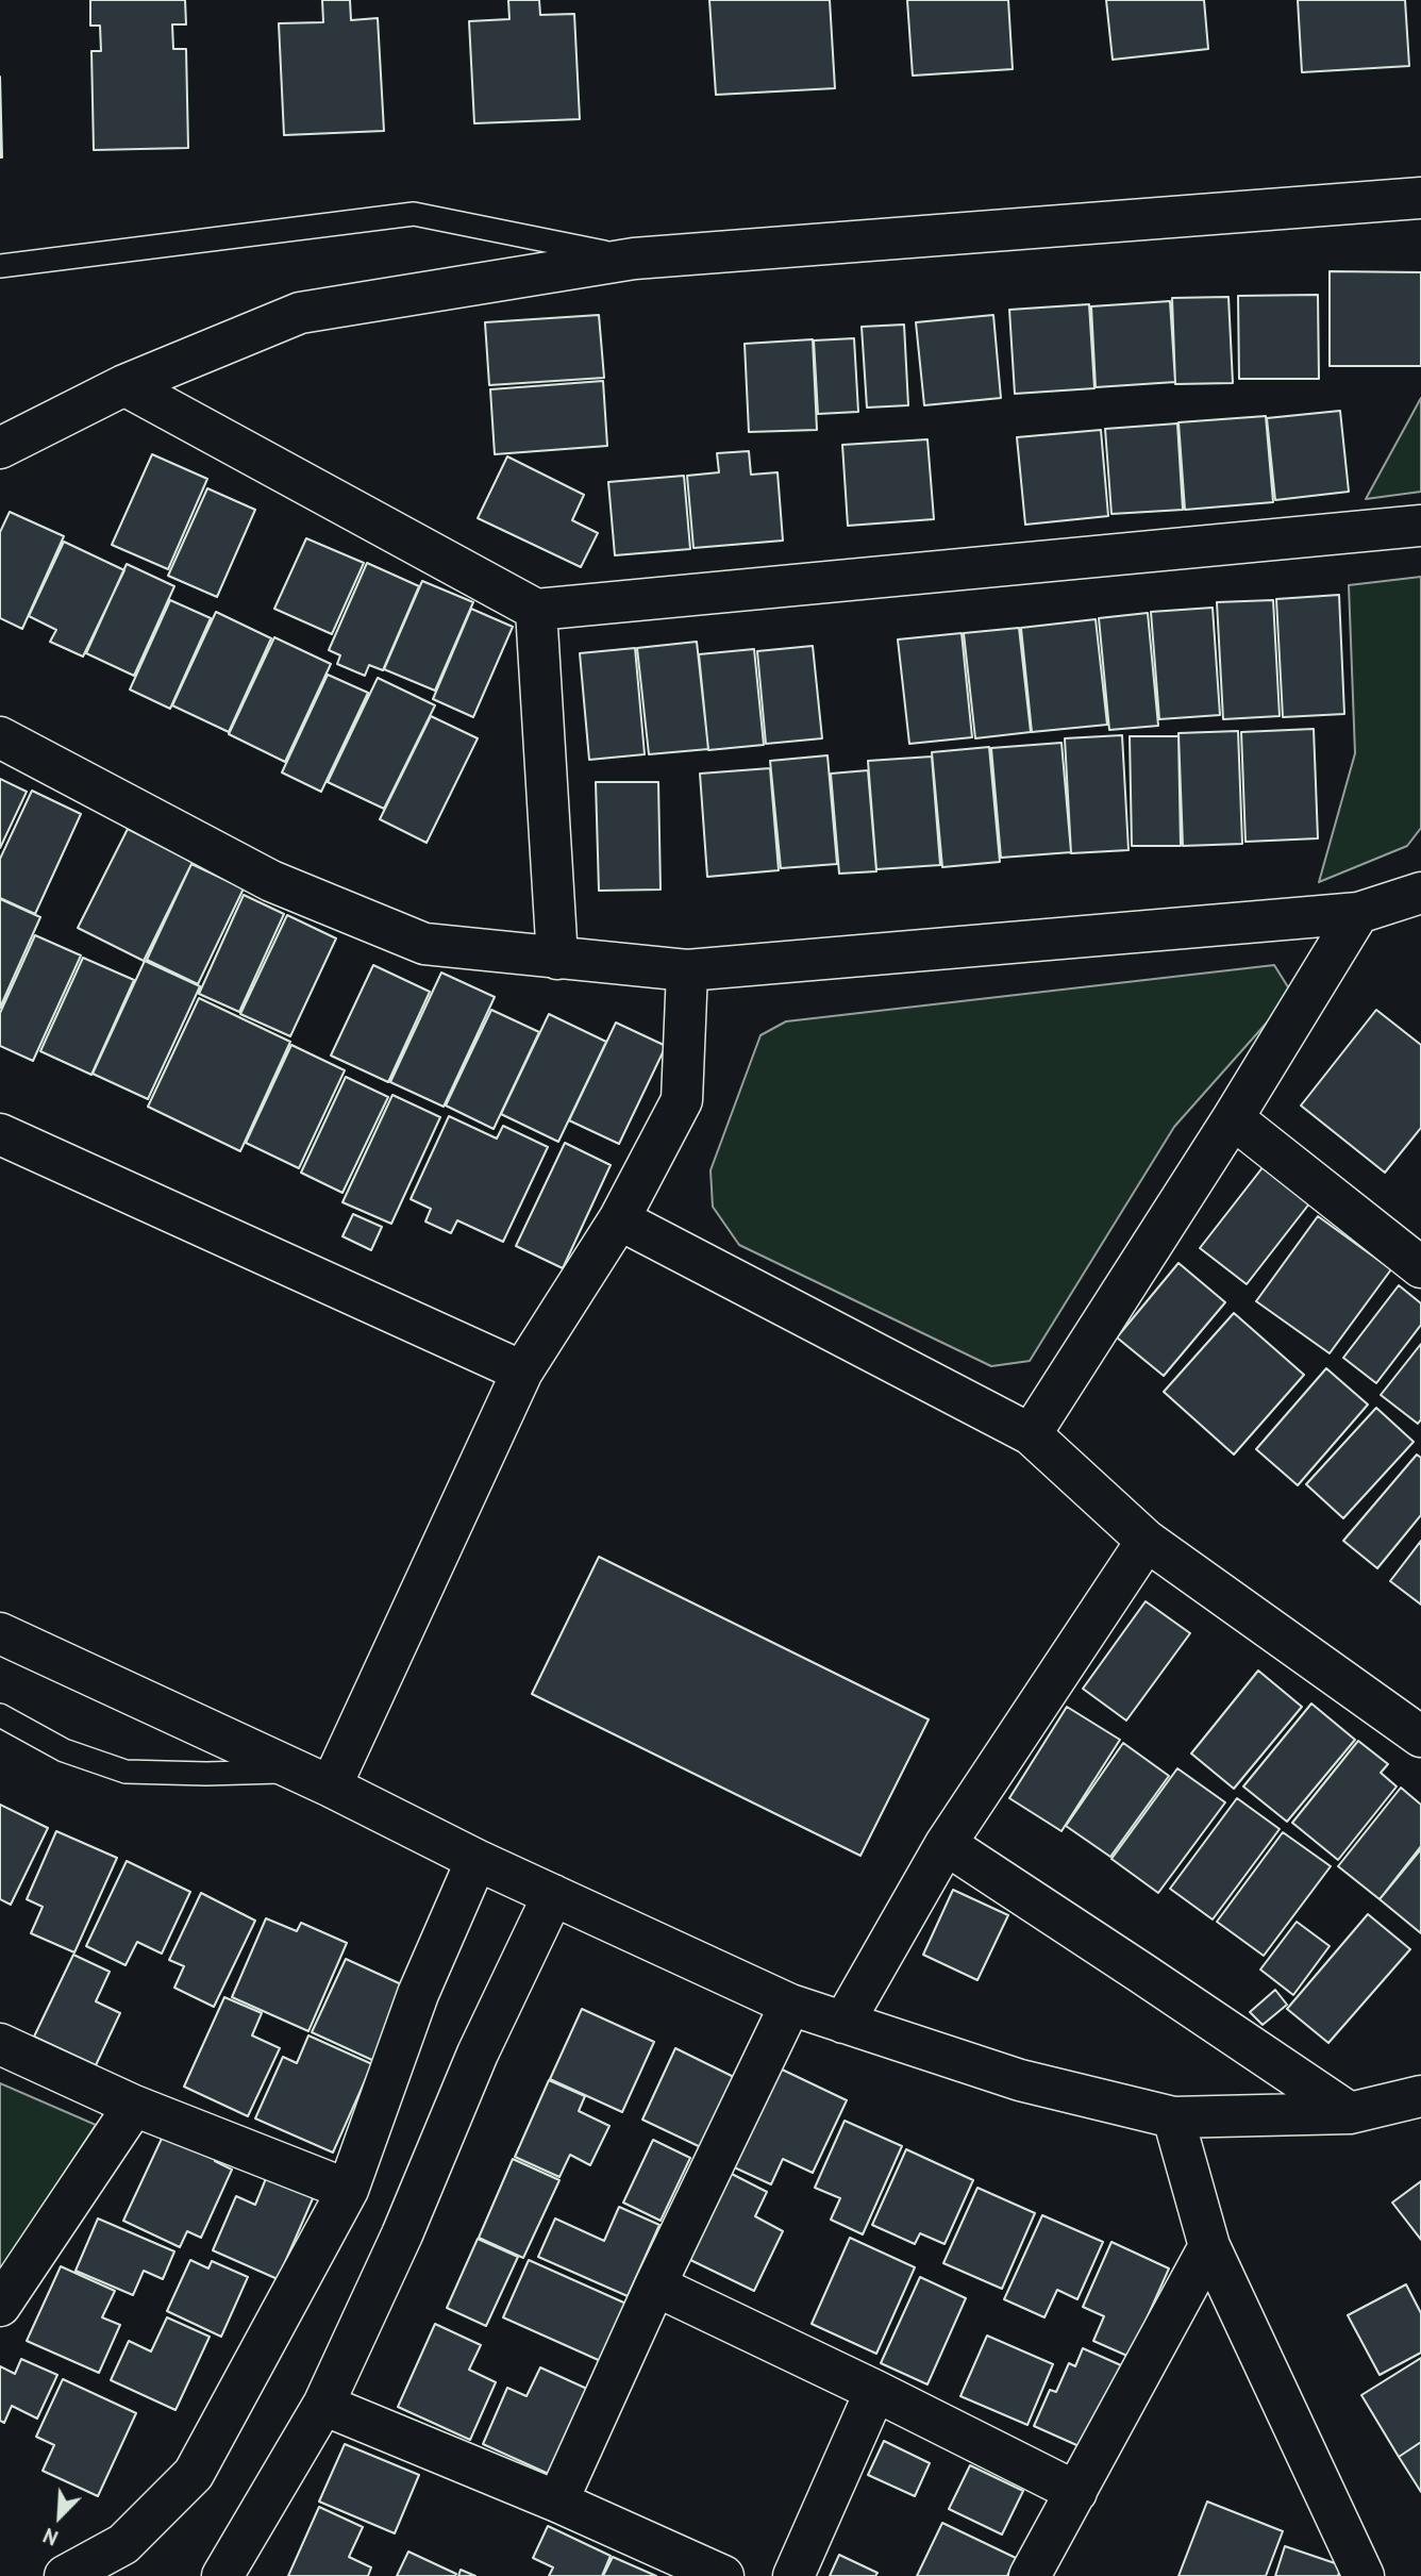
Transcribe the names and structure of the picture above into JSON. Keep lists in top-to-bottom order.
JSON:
{
  "north": "bottom left"
}
